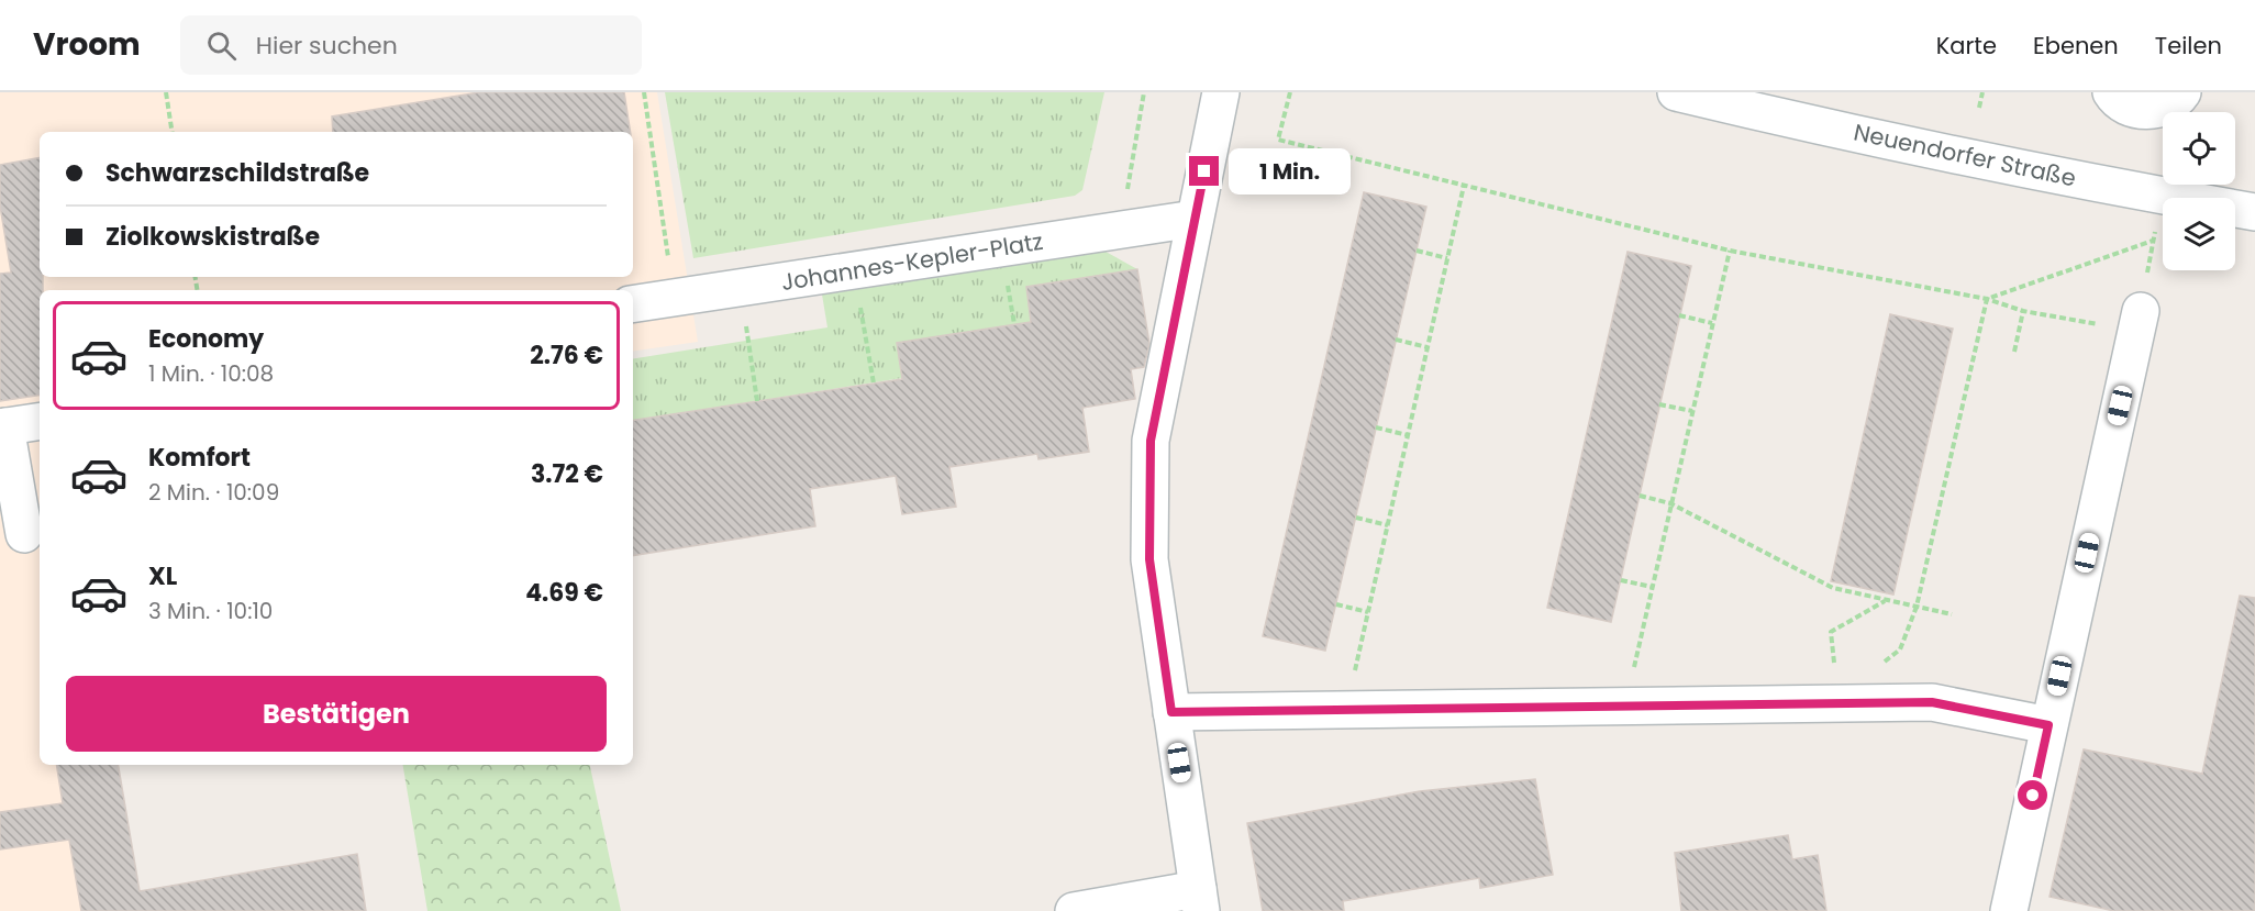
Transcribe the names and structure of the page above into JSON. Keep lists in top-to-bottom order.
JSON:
{
  "streets": {
    "street": ["Neuendorfer Straße", "Johannes-Kepler-Platz"]
  },
  "page": {
    "header": "Vroom",
    "search": "Hier suchen",
    "nav": ["Karte", "Ebenen", "Teilen"],
    "banner": ["Schwarzschildstraße", "Ziolkowskistraße"],
    "bubble": "1 Min.",
    "list": [
      {
        "name": "Economy",
        "note": "1 Min. · 10:08",
        "value": "2.76 €"
      },
      {
        "name": "Komfort",
        "note": "2 Min. · 10:09",
        "value": "3.72 €"
      },
      {
        "name": "XL",
        "note": "3 Min. · 10:10",
        "value": "4.69 €"
      }
    ],
    "buttons": "Bestätigen"
  }
}
